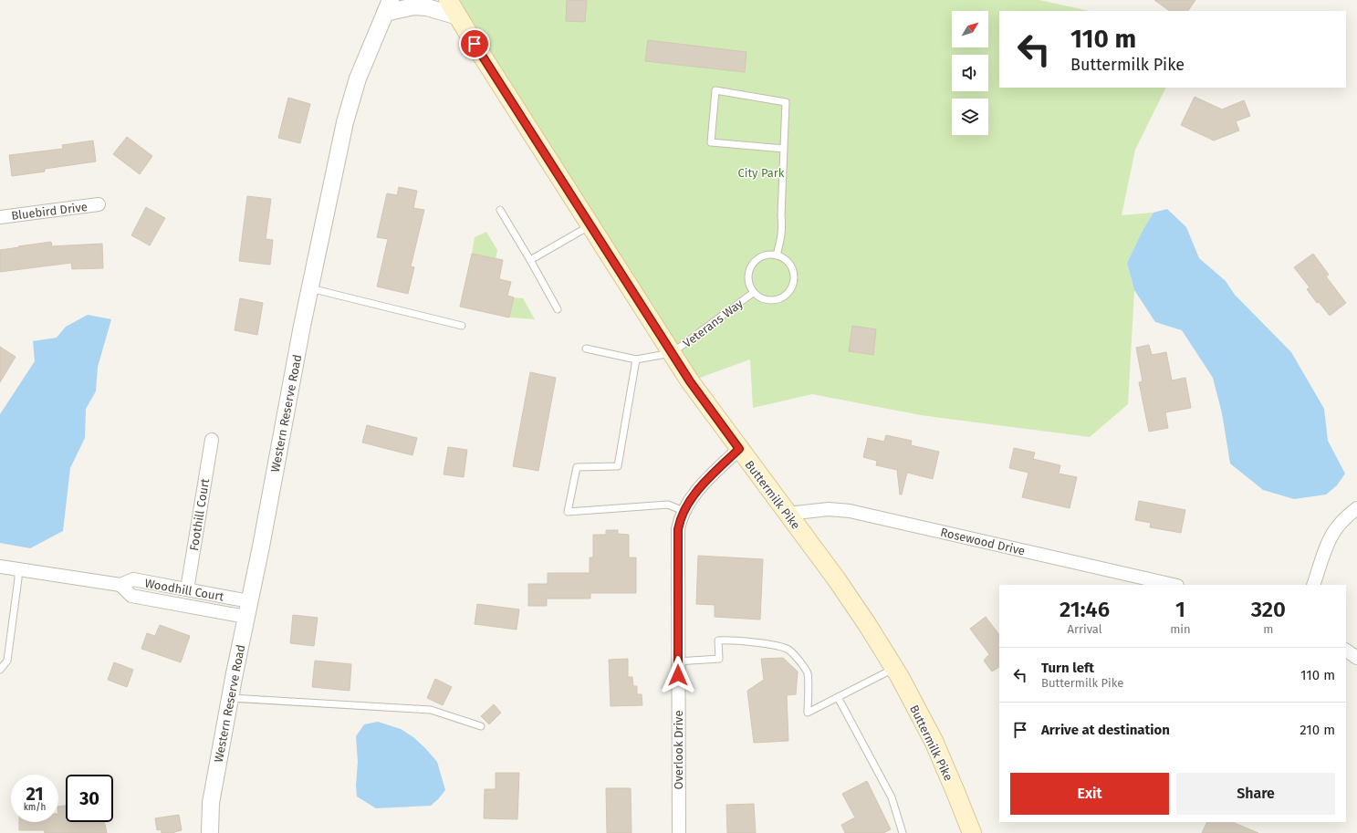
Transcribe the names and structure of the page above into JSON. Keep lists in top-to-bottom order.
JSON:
{
  "streets": {
    "main road": ["Buttermilk Pike"],
    "street": [
      "Bluebird Drive",
      "Western Reserve Road",
      "Foothill Court",
      "Rosewood Drive",
      "Woodhill Court",
      "Overlook Drive"
    ],
    "lane": ["Veterans Way"]
  },
  "crossings": [
    ["Veterans Way", "Buttermilk Pike"],
    ["Western Reserve Road", "Woodhill Court"],
    ["Buttermilk Pike", "Rosewood Drive"],
    ["Buttermilk Pike", "Overlook Drive"],
    ["Foothill Court", "Woodhill Court"]
  ],
  "parks": ["City Park"],
  "north": "top right",
  "page": {
    "turn": ["110 m", "Buttermilk Pike"],
    "eta": [
      "21:46",
      "Arrival",
      "1",
      "min",
      "320",
      "m"
    ],
    "list": [
      {
        "name": "Turn left",
        "note": "Buttermilk Pike",
        "value": "110 m"
      },
      {
        "name": "Arrive at destination",
        "value": "210 m"
      }
    ],
    "buttons": ["Exit", "Share"],
    "speed": "21 km/h",
    "limit": "30"
  }
}
